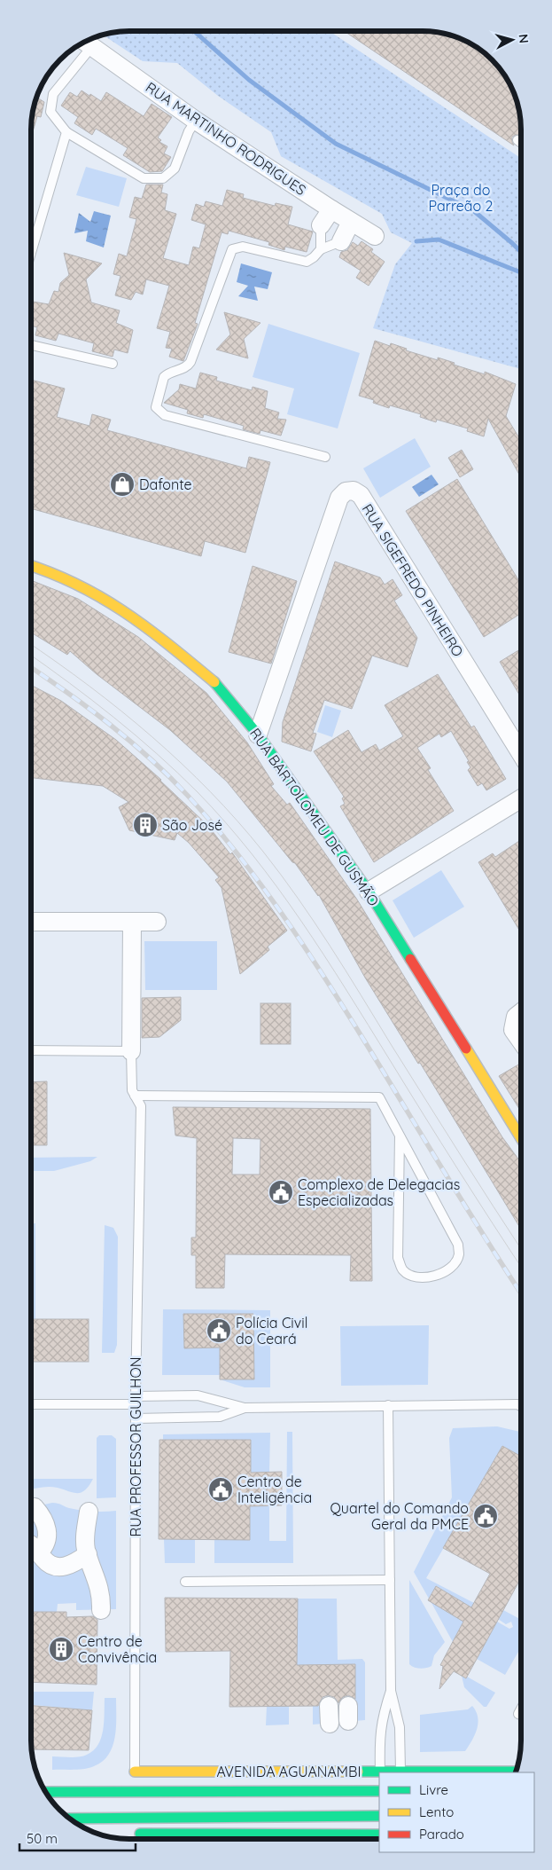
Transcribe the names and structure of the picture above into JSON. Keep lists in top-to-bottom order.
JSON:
{
  "streets": {
    "street": [
      "RUA MARTINHO RODRIGUES",
      "RUA SIGEFREDO PINHEIRO",
      "RUA BARTOLOMEU DE GUSMÃO",
      "RUA PROFESSOR GUILHON",
      "AVENIDA AGUANAMBI"
    ]
  },
  "crossings": [
    ["RUA SIGEFREDO PINHEIRO", "RUA BARTOLOMEU DE GUSMÃO"],
    ["RUA PROFESSOR GUILHON", "AVENIDA AGUANAMBI"]
  ],
  "parks": ["Praça do Parreão 2"],
  "places": {
    "shop": ["Dafonte"],
    "building": ["São José", "Centro de Convivência"],
    "public building": [
      "Complexo de Delegacias Especializadas",
      "Polícia Civil do Ceará",
      "Centro de Inteligência",
      "Quartel do Comando Geral da PMCE"
    ]
  },
  "legend": ["Livre", "Lento", "Parado"],
  "scale_bar": "50 m",
  "north": "right"
}
